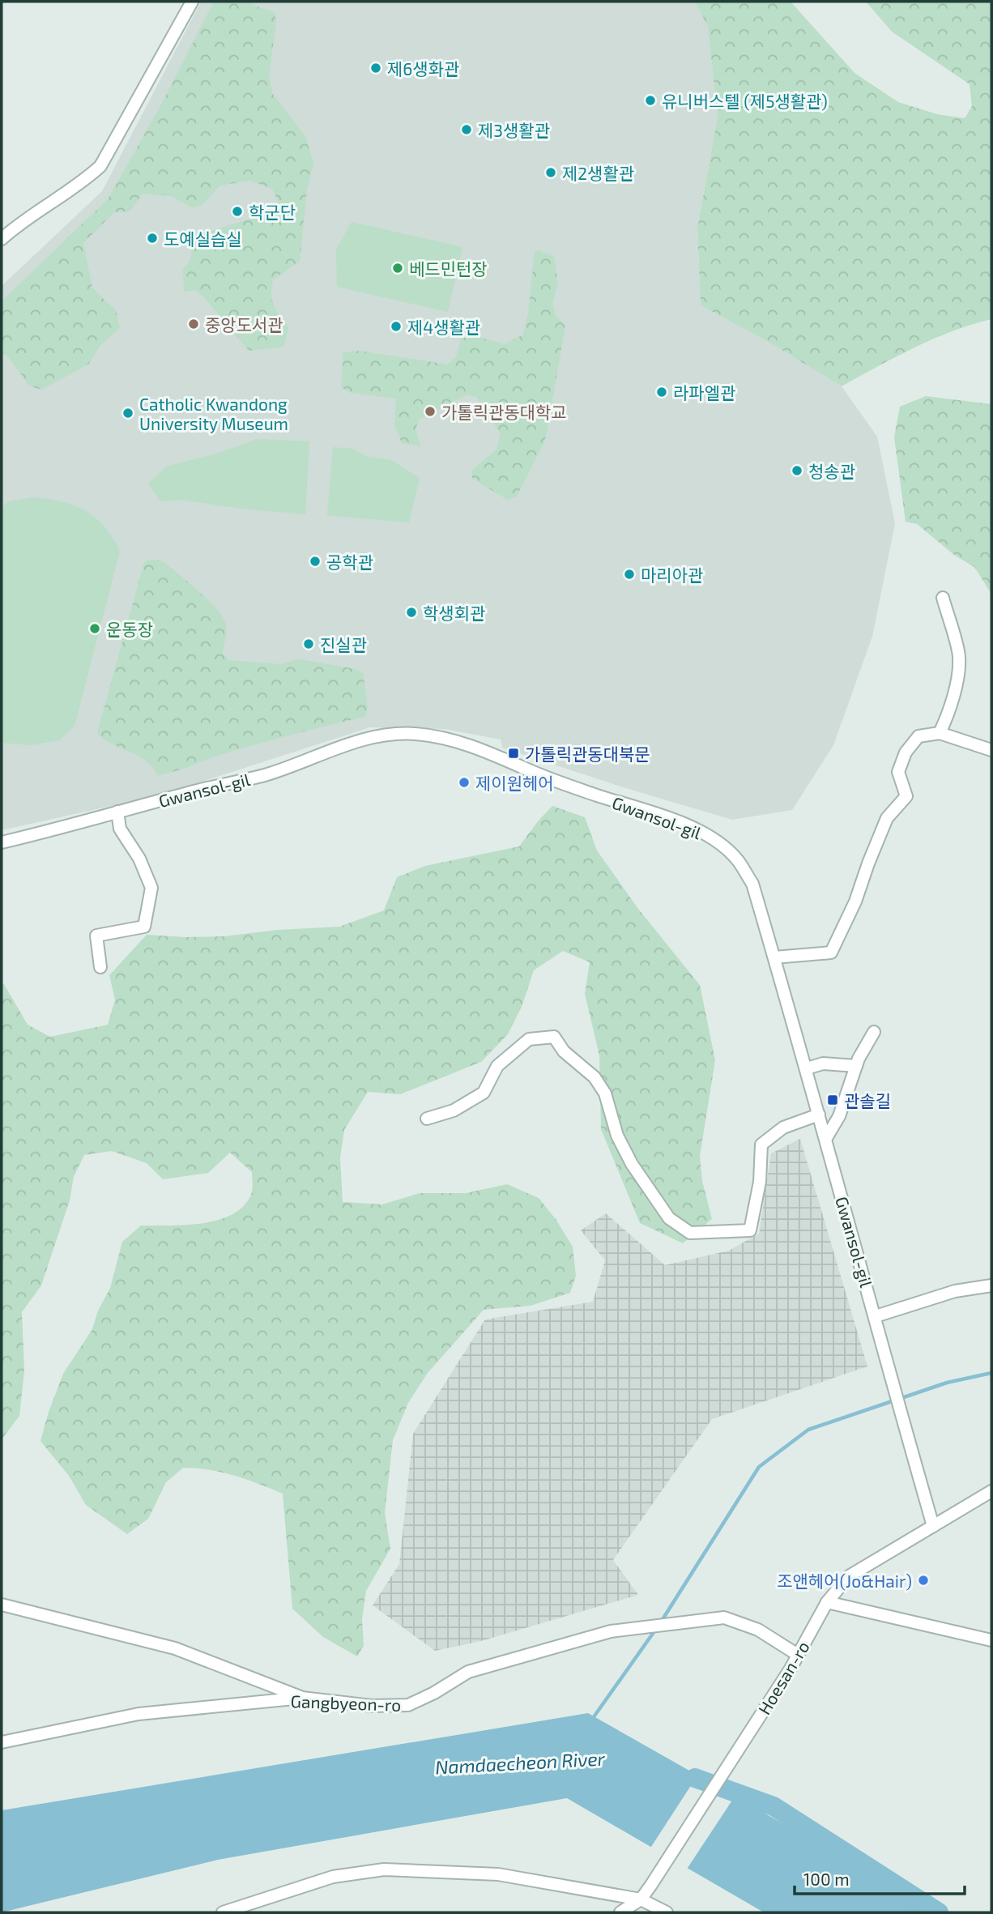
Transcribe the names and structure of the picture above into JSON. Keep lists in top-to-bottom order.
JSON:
{
  "streets": {
    "street": ["Gwansol-gil", "Hoesan-ro", "Gangbyeon-ro"]
  },
  "crossings": [
    ["Gwansol-gil", "Hoesan-ro"],
    ["Hoesan-ro", "Gangbyeon-ro"]
  ],
  "water": ["Namdaecheon River"],
  "places": {
    "other": [
      "제6생화관",
      "유니버스텔 (제5생활관)",
      "제3생활관",
      "제2생활관",
      "학군단",
      "도예실습실",
      "베드민턴장",
      "중앙도서관",
      "제4생활관",
      "라파엘관",
      "가톨릭관동대학교",
      "Catholic Kwandong University Museum",
      "청송관",
      "공학관",
      "마리아관",
      "학생회관",
      "운동장",
      "진실관",
      "제이원헤어",
      "조앤헤어(Jo&Hair)"
    ],
    "transit": ["가톨릭관동대북문", "관솔길"]
  },
  "scale_bar": "100 m"
}
